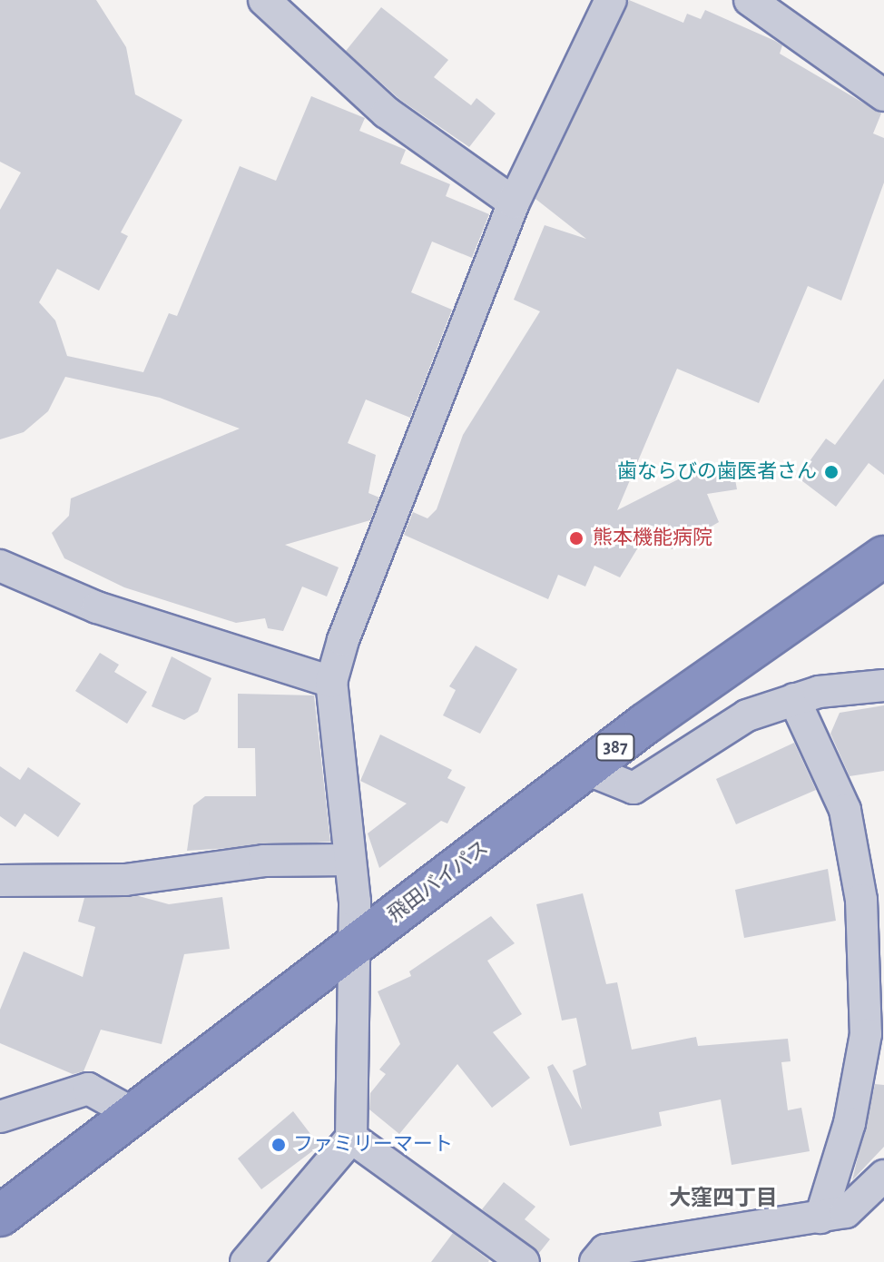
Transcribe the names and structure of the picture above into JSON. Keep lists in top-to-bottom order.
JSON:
{
  "streets": {
    "highway": ["387", "飛田バイパス"]
  },
  "districts": ["大窪四丁目"],
  "places": ["歯ならびの歯医者さん", "熊本機能病院", "ファミリーマート"]
}
